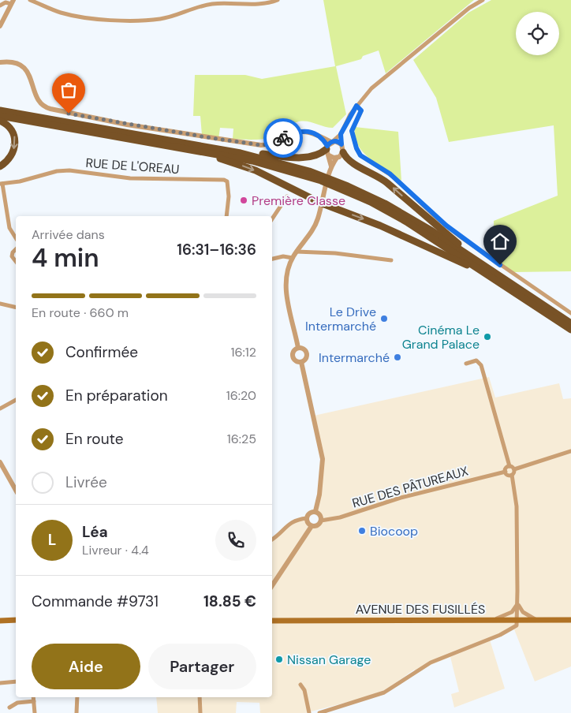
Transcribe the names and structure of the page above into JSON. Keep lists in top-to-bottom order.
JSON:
{
  "streets": {
    "main road": ["AVENUE DES FUSILLÉS"],
    "street": ["RUE DE L'OREAU", "RUE DES PÂTUREAUX"]
  },
  "places": [
    "Première Classe",
    "Le Drive Intermarché",
    "Cinéma Le Grand Palace",
    "Intermarché",
    "Biocoop",
    "Nissan Garage"
  ],
  "page": {
    "heading": ["4 min", "Arrivée dans", "16:31–16:36"],
    "panel": [
      "Léa",
      "Livreur · 4.4",
      "Commande #9731",
      "18.85 €"
    ],
    "bar": "En route · 660 m",
    "list": [
      ["Confirmée", "16:12"],
      ["En préparation", "16:20"],
      ["En route", "16:25"],
      "Livrée"
    ],
    "round": "L",
    "buttons": ["Aide", "Partager"]
  }
}
